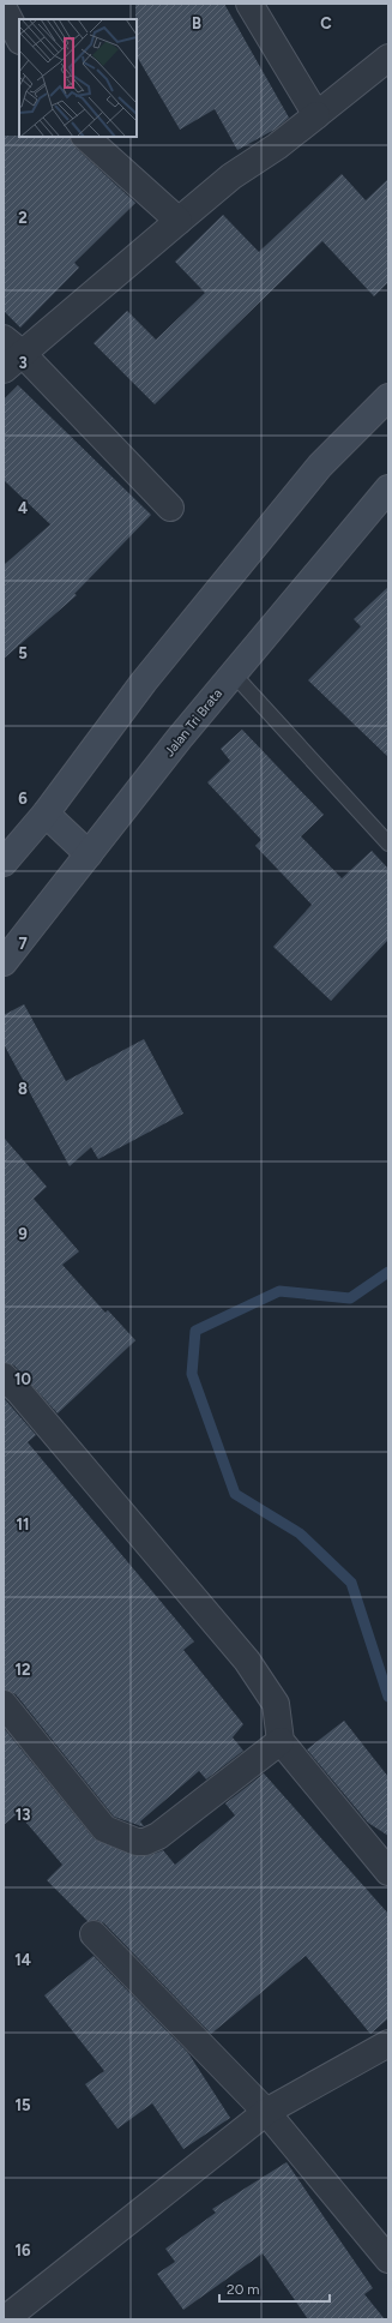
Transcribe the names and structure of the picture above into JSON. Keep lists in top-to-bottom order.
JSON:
{
  "streets": {
    "street": ["Jalan Tri Brata"]
  },
  "scale_bar": "20 m",
  "grid": {
    "columns": ["B", "C"],
    "rows": [
      "2",
      "3",
      "4",
      "5",
      "6",
      "7",
      "8",
      "9",
      "10",
      "11",
      "12",
      "13",
      "14",
      "15",
      "16"
    ]
  }
}
